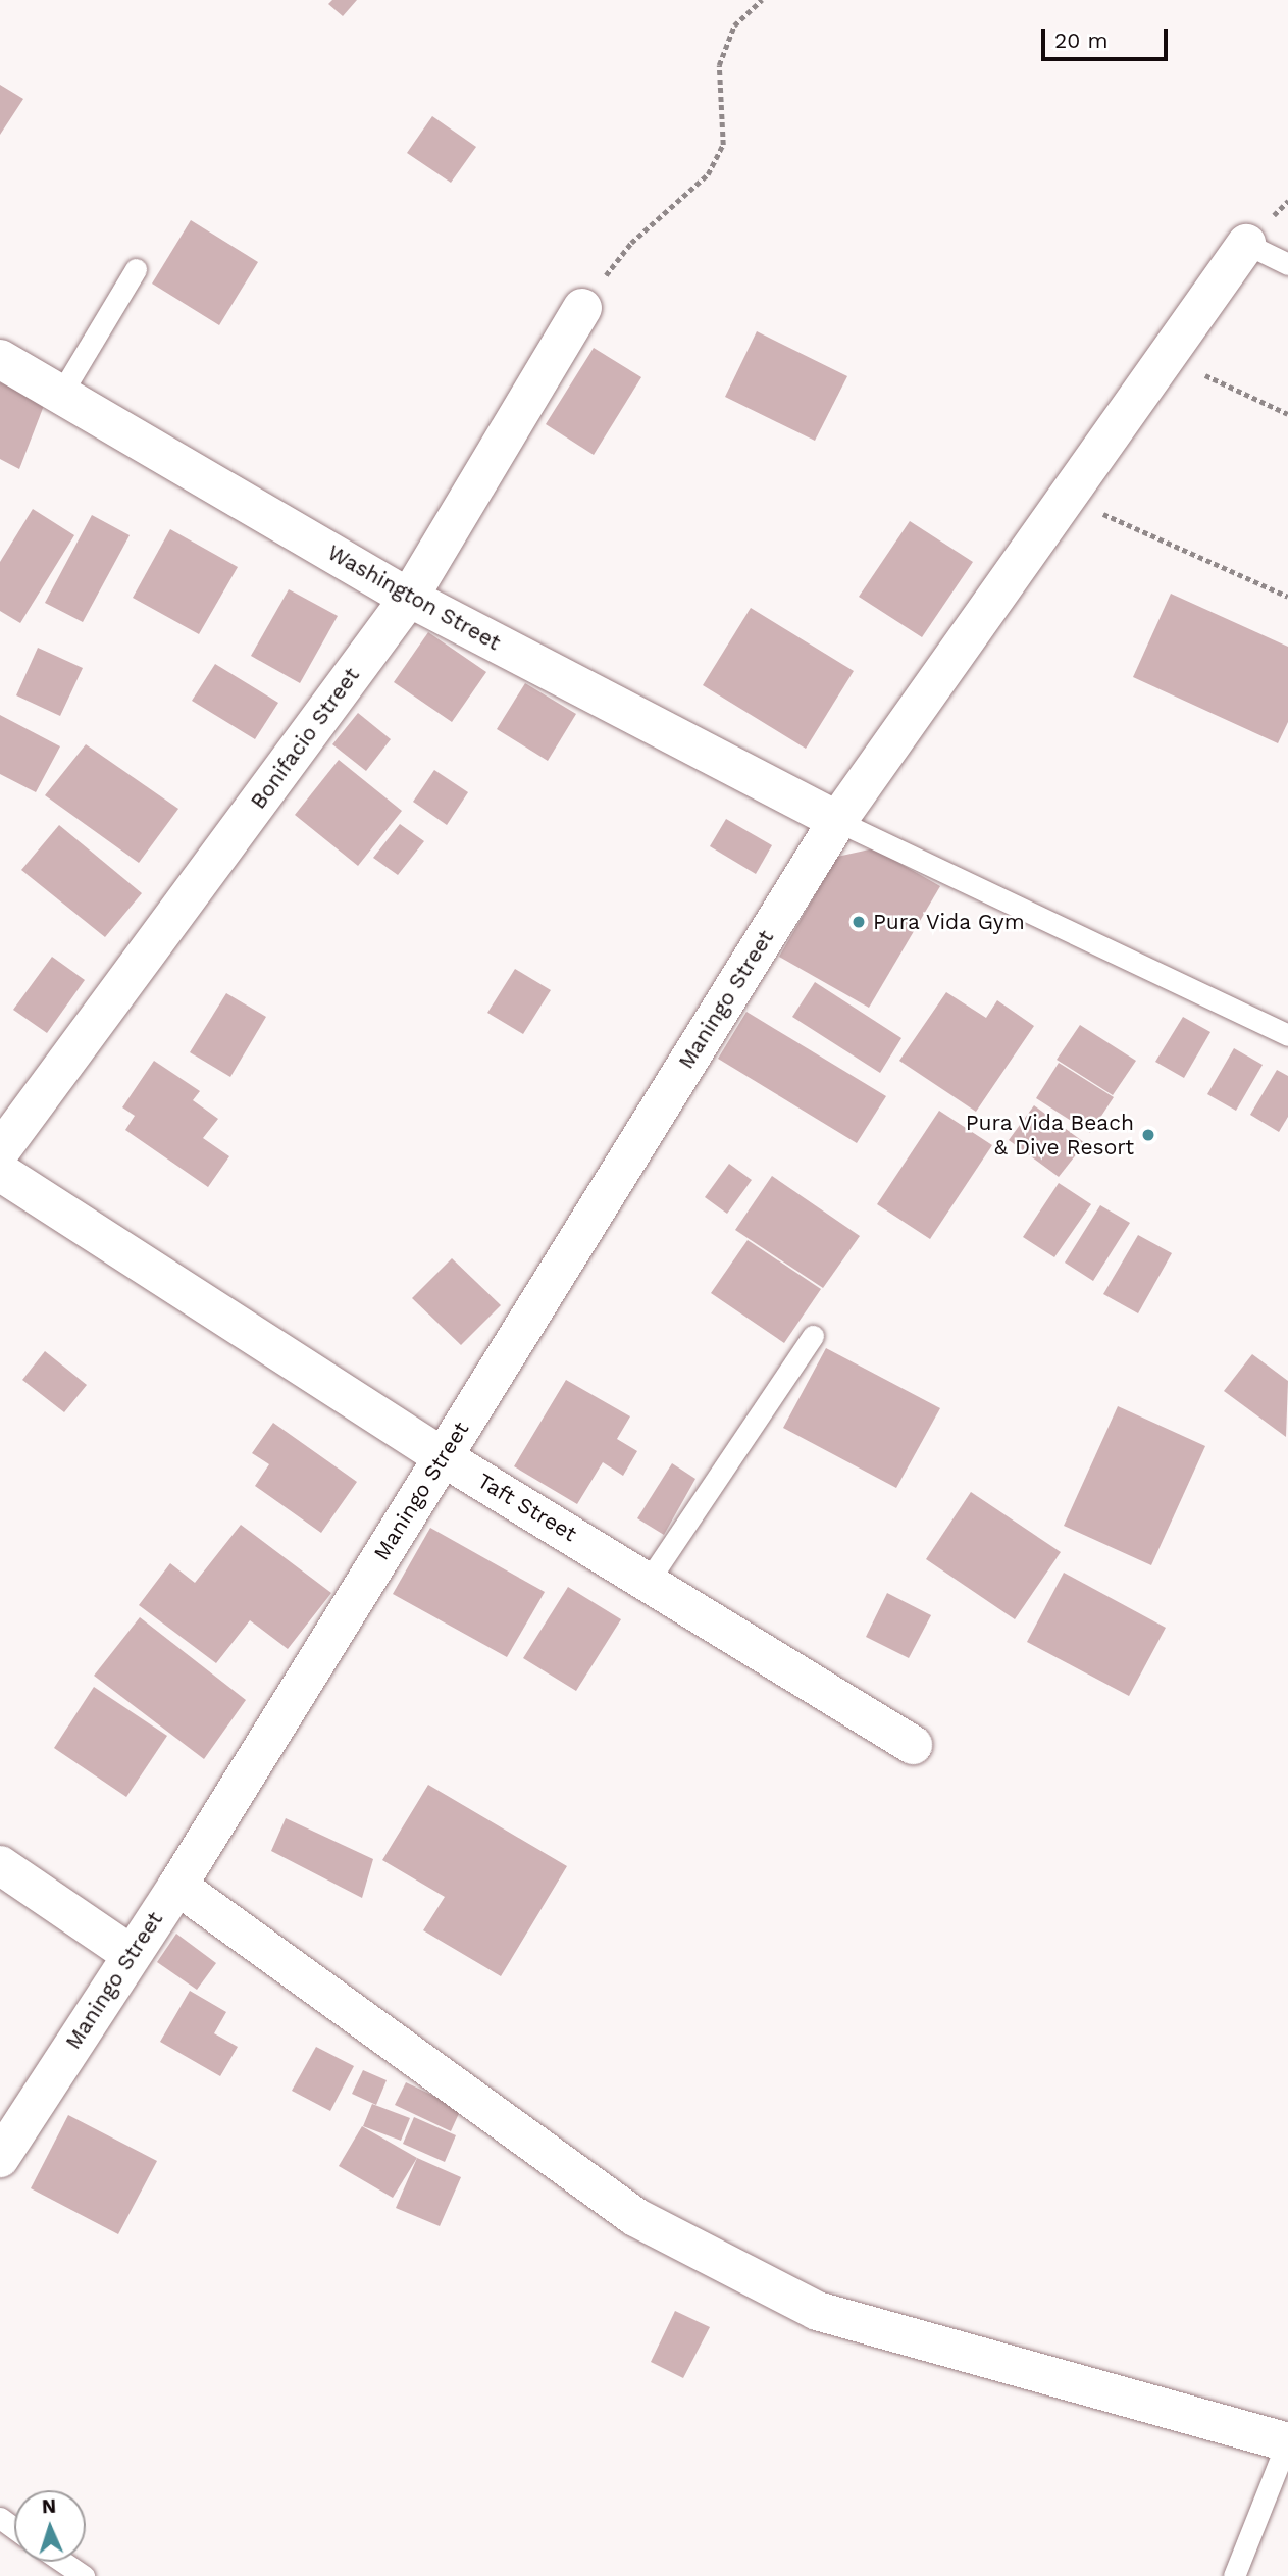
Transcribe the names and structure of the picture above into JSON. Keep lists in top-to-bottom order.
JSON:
{
  "streets": {
    "street": [
      "Washington Street",
      "Bonifacio Street",
      "Maningo Street",
      "Taft Street"
    ]
  },
  "crossings": [
    ["Washington Street", "Bonifacio Street"],
    ["Washington Street", "Maningo Street"],
    ["Maningo Street", "Taft Street"]
  ],
  "places": ["Pura Vida Gym", "Pura Vida Beach & Dive Resort"],
  "scale_bar": "20 m",
  "north": "top"
}
